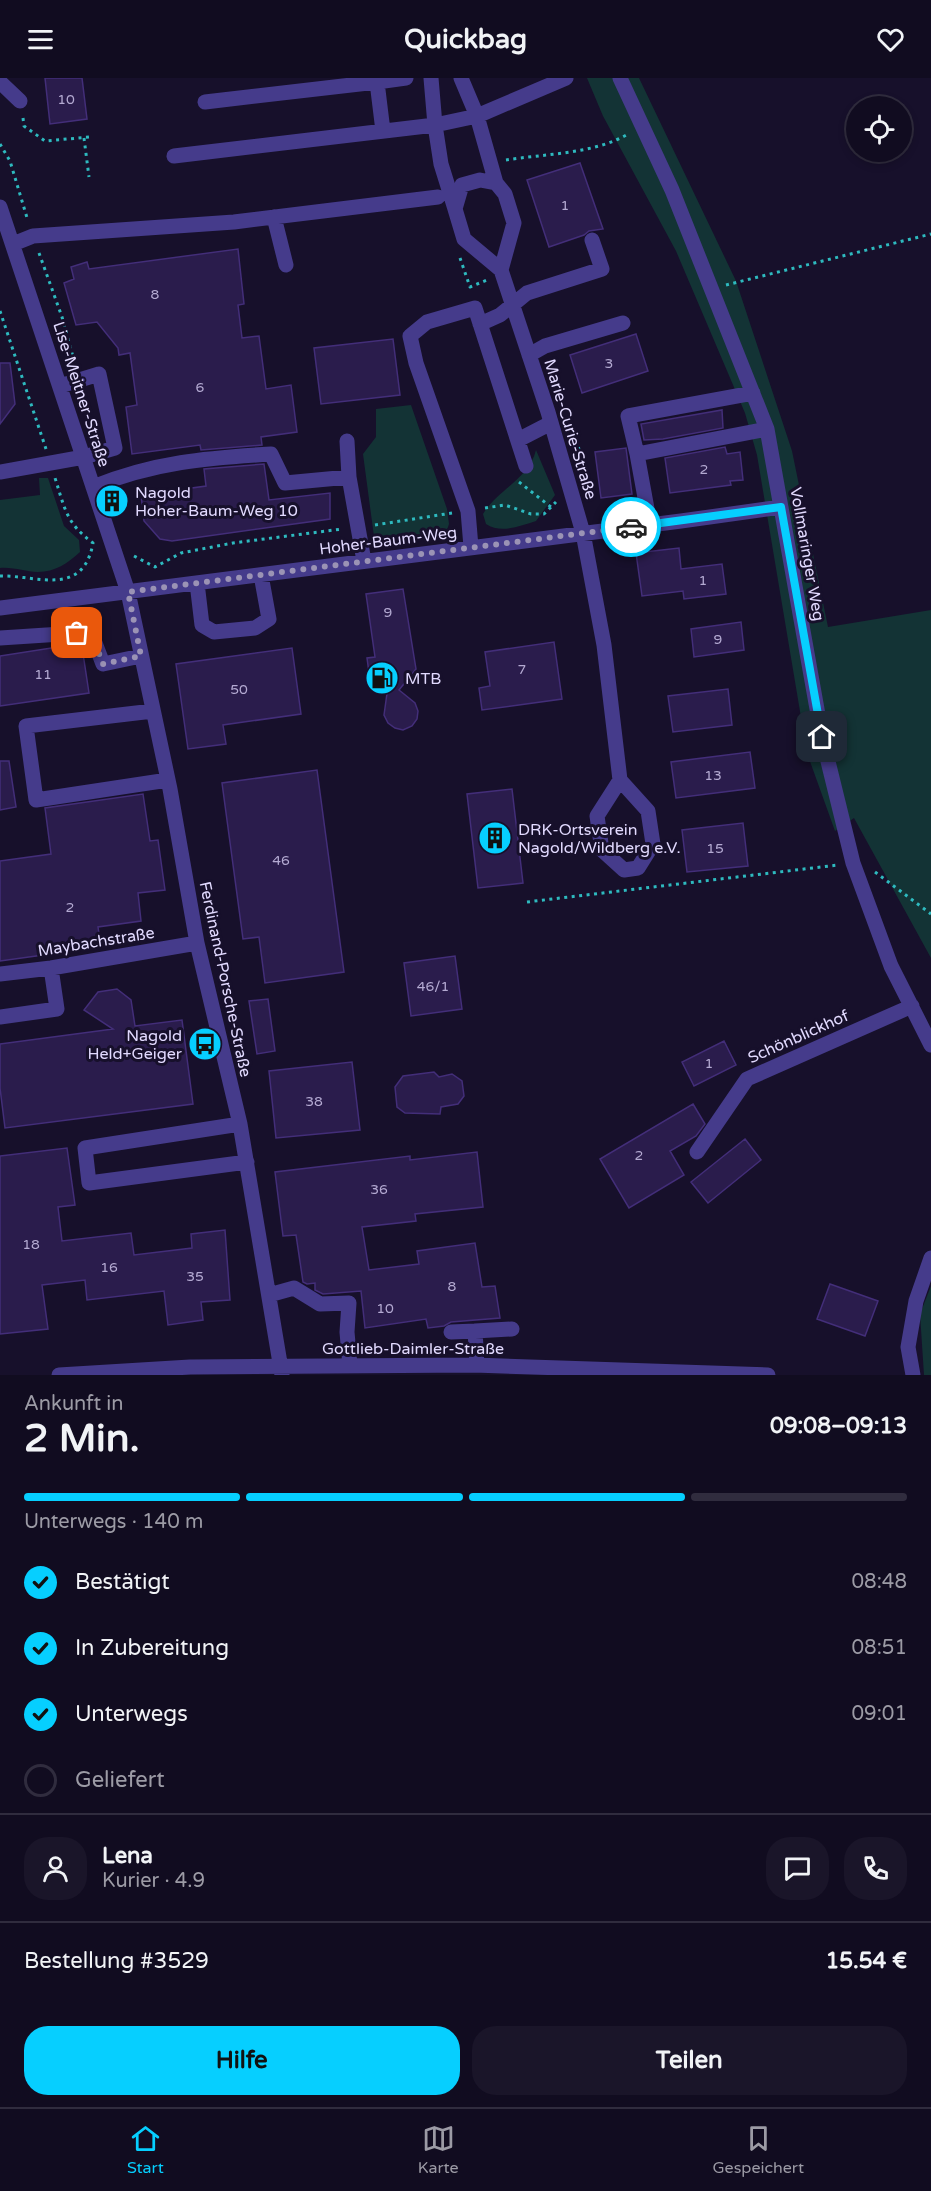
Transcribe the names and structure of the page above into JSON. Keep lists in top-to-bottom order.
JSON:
{
  "streets": {
    "street": [
      "Lise-Meitner-Straße",
      "Marie-Curie-Straße",
      "Hoher-Baum-Weg",
      "Vollmaringer Weg",
      "Maybachstraße",
      "Ferdinand-Porsche-Straße",
      "Schönblickhof",
      "Gottlieb-Daimler-Straße"
    ]
  },
  "crossings": [
    ["Lise-Meitner-Straße", "Hoher-Baum-Weg"],
    ["Lise-Meitner-Straße", "Ferdinand-Porsche-Straße"],
    ["Marie-Curie-Straße", "Hoher-Baum-Weg"],
    ["Hoher-Baum-Weg", "Vollmaringer Weg"],
    ["Hoher-Baum-Weg", "Ferdinand-Porsche-Straße"],
    ["Vollmaringer Weg", "Schönblickhof"],
    ["Maybachstraße", "Ferdinand-Porsche-Straße"],
    ["Ferdinand-Porsche-Straße", "Gottlieb-Daimler-Straße"]
  ],
  "places": {
    "building": ["Nagold Hoher-Baum-Weg 10", "DRK-Ortsverein Nagold/Wildberg e.V."],
    "fuel station": ["MTB"],
    "bus stop": ["Nagold Held+Geiger"]
  },
  "house_numbers": [
    "10",
    "1",
    "8",
    "3",
    "6",
    "2",
    "1",
    "9",
    "9",
    "7",
    "11",
    "50",
    "13",
    "15",
    "46",
    "2",
    "46/1",
    "1",
    "38",
    "2",
    "36",
    "18",
    "16",
    "35",
    "8",
    "10"
  ],
  "page": {
    "header": "Quickbag",
    "heading": ["2 Min.", "Ankunft in", "09:08–09:13"],
    "panel": [
      "Lena",
      "Kurier · 4.9",
      "Bestellung #3529",
      "15.54 €"
    ],
    "bar": "Unterwegs · 140 m",
    "list": [
      ["Bestätigt", "08:48"],
      ["In Zubereitung", "08:51"],
      ["Unterwegs", "09:01"],
      "Geliefert"
    ],
    "buttons": ["Hilfe", "Teilen"],
    "tabs": ["Start", "Karte", "Gespeichert"]
  }
}
